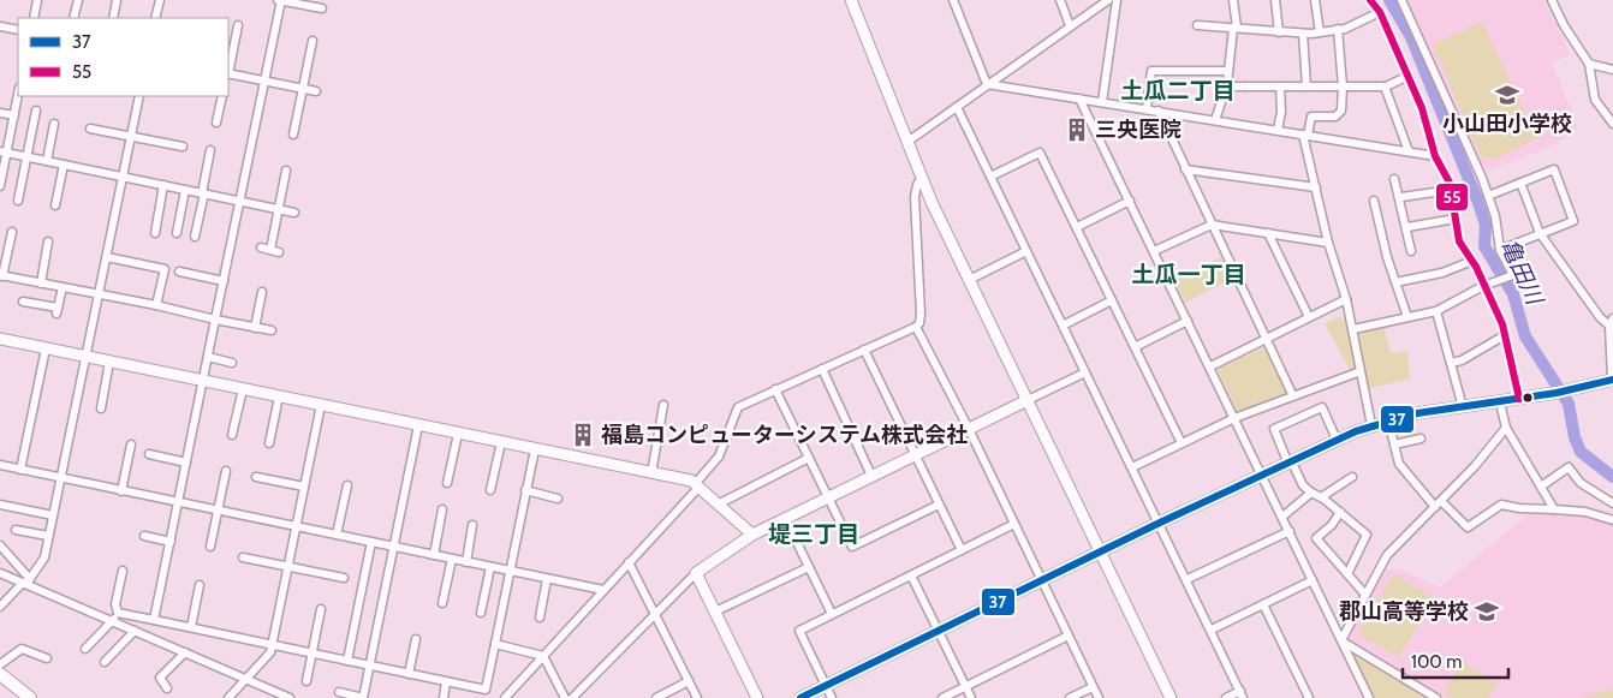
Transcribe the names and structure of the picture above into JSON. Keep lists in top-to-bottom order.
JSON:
{
  "districts": ["土瓜二丁目", "土瓜一丁目", "堤三丁目"],
  "water": ["亀田川"],
  "places": {
    "school or university": ["小山田小学校", "郡山高等学校"],
    "building": ["三央医院", "福島コンピューターシステム株式会社"]
  },
  "lines": ["transit line 55", "transit line 37"],
  "legend": ["37", "55"],
  "scale_bar": "100 m"
}
